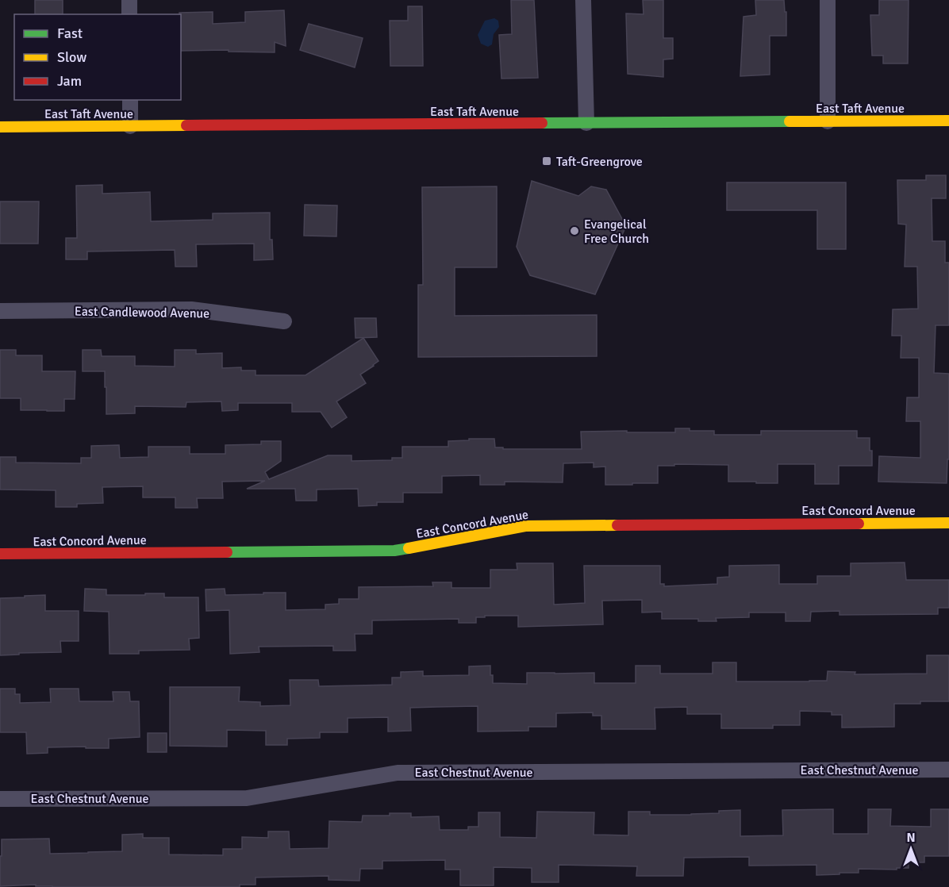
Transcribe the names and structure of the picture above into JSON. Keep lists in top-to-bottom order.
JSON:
{
  "streets": {
    "main road": ["East Taft Avenue", "East Concord Avenue"],
    "street": ["East Candlewood Avenue", "East Chestnut Avenue"]
  },
  "places": {
    "transit": ["Taft-Greengrove"],
    "other": ["Evangelical Free Church"]
  },
  "legend": ["Fast", "Slow", "Jam"],
  "north": "top"
}
